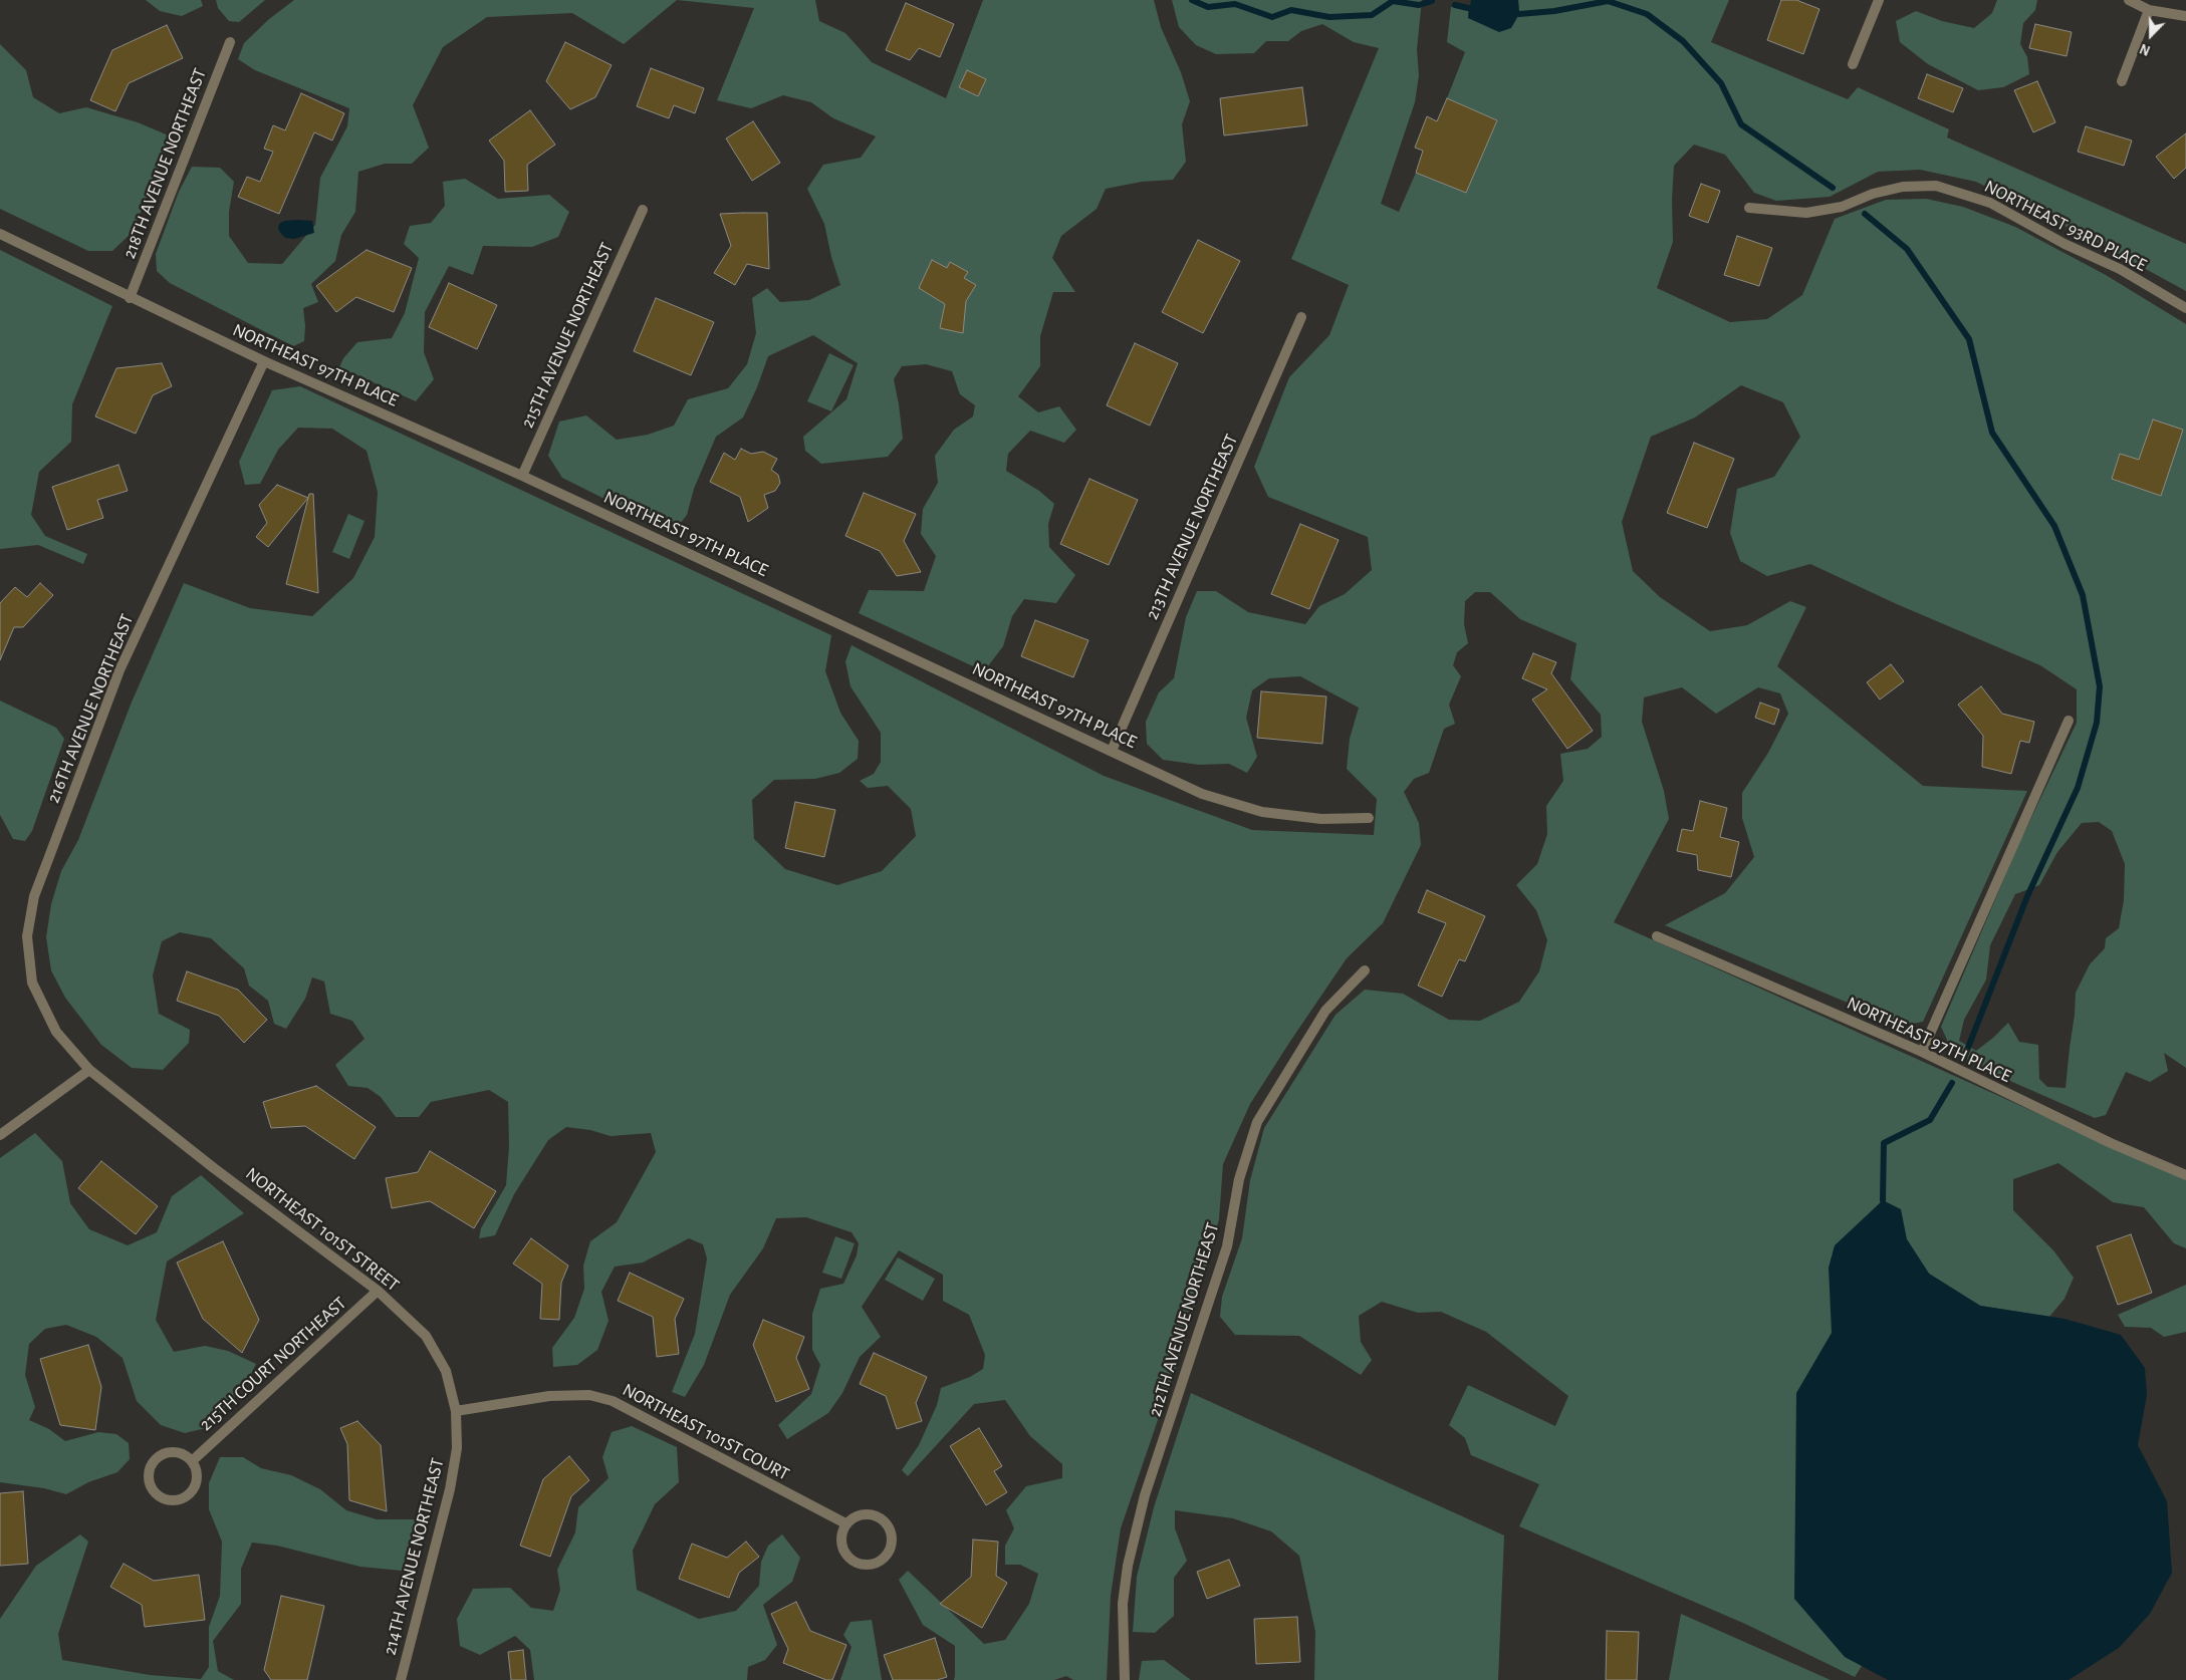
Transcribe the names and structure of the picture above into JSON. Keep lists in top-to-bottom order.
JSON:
{
  "streets": {
    "street": [
      "218TH AVENUE NORTHEAST",
      "NORTHEAST 93RD PLACE",
      "215TH AVENUE NORTHEAST",
      "NORTHEAST 97TH PLACE",
      "213TH AVENUE NORTHEAST",
      "216TH AVENUE NORTHEAST",
      "NORTHEAST 101ST STREET",
      "212TH AVENUE NORTHEAST",
      "215TH COURT NORTHEAST",
      "NORTHEAST 101ST COURT",
      "214TH AVENUE NORTHEAST"
    ]
  },
  "crossings": [
    ["218TH AVENUE NORTHEAST", "NORTHEAST 97TH PLACE"],
    ["215TH AVENUE NORTHEAST", "NORTHEAST 97TH PLACE"],
    ["NORTHEAST 97TH PLACE", "213TH AVENUE NORTHEAST"],
    ["NORTHEAST 97TH PLACE", "216TH AVENUE NORTHEAST"],
    ["216TH AVENUE NORTHEAST", "NORTHEAST 101ST STREET"],
    ["NORTHEAST 101ST STREET", "215TH COURT NORTHEAST"],
    ["NORTHEAST 101ST STREET", "NORTHEAST 101ST COURT"],
    ["NORTHEAST 101ST STREET", "214TH AVENUE NORTHEAST"],
    ["NORTHEAST 101ST COURT", "214TH AVENUE NORTHEAST"]
  ],
  "north": "bottom"
}
